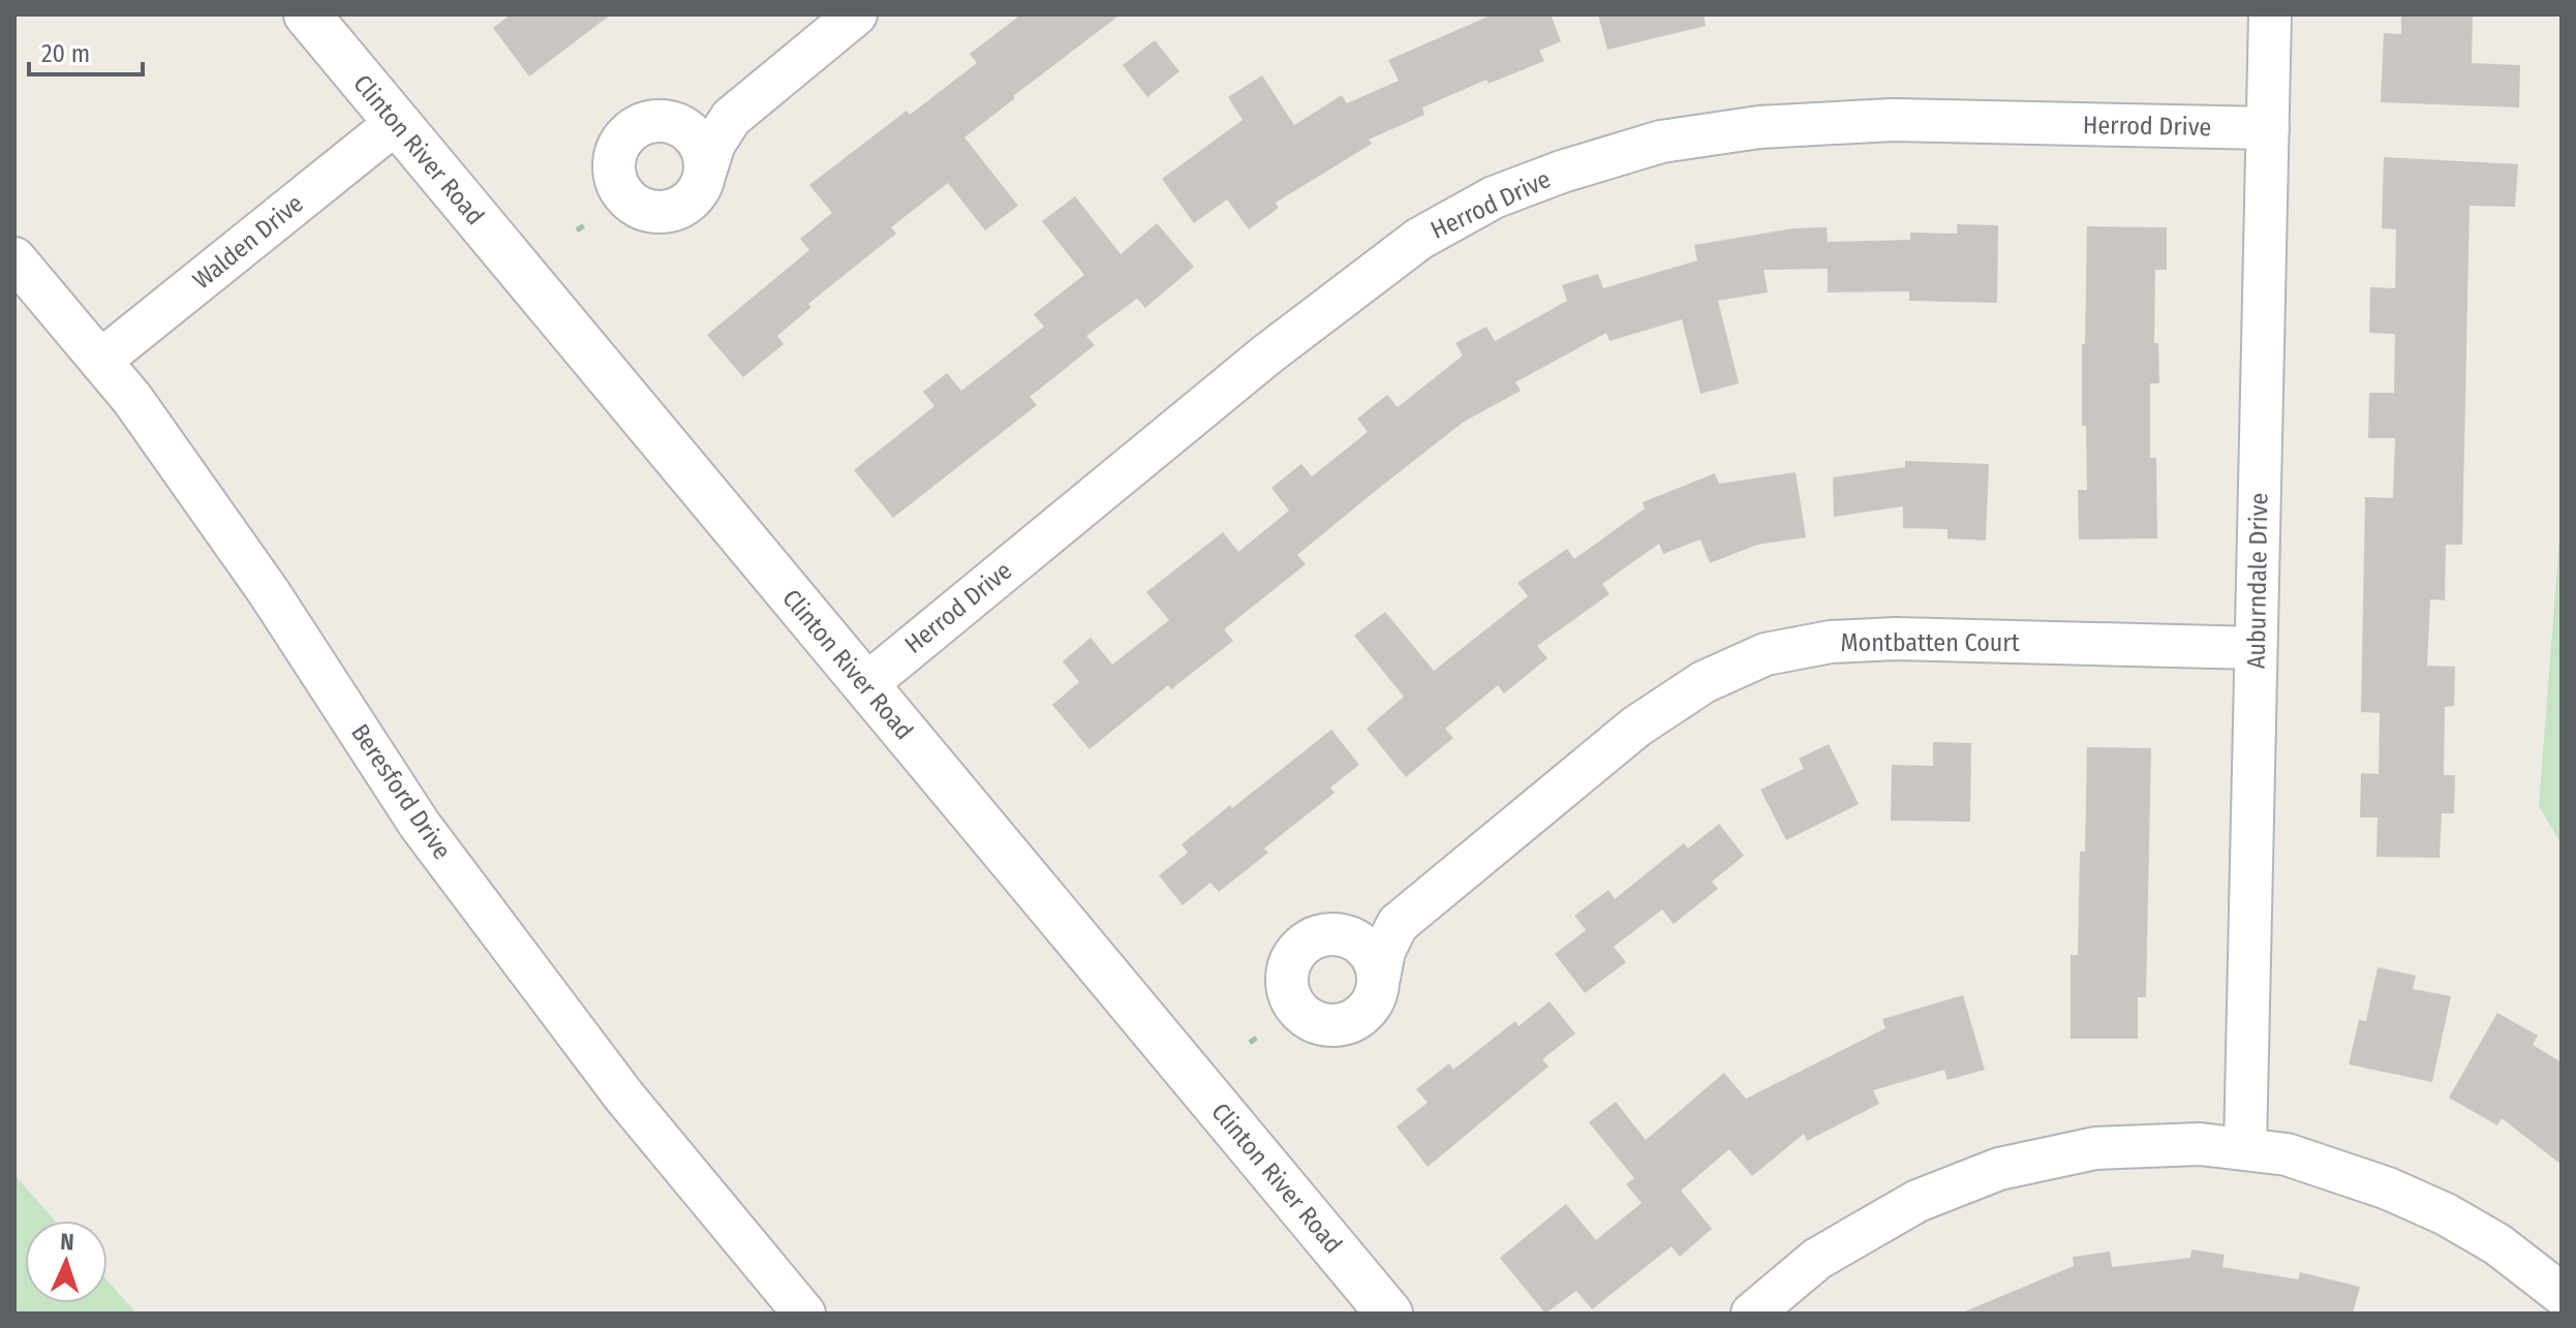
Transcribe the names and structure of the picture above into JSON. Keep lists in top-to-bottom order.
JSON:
{
  "streets": {
    "street": [
      "Herrod Drive",
      "Clinton River Road",
      "Walden Drive",
      "Auburndale Drive",
      "Montbatten Court",
      "Beresford Drive"
    ]
  },
  "crossings": [
    ["Herrod Drive", "Clinton River Road"],
    ["Herrod Drive", "Auburndale Drive"],
    ["Clinton River Road", "Walden Drive"],
    ["Walden Drive", "Beresford Drive"],
    ["Auburndale Drive", "Montbatten Court"]
  ],
  "scale_bar": "20 m",
  "north": "top"
}
